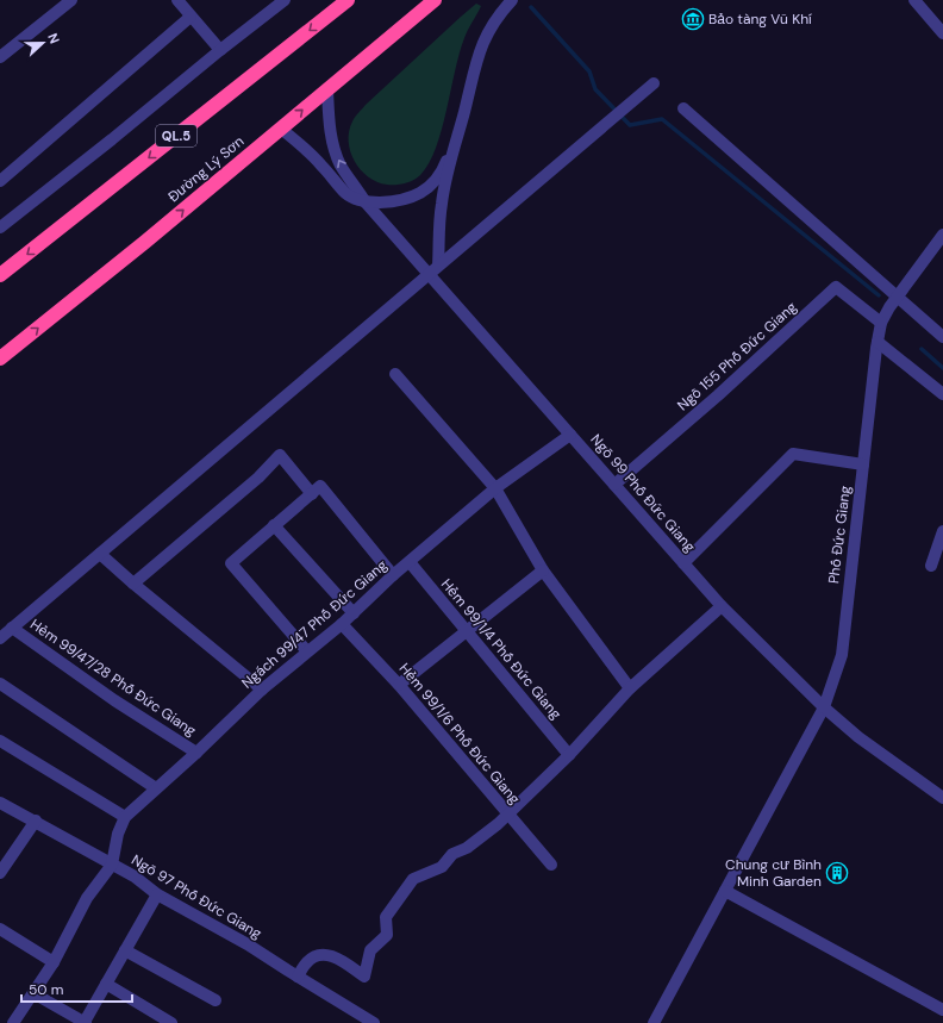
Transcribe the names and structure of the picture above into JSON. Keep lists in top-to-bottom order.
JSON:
{
  "streets": {
    "highway": ["QL.5", "Đường Lý Sơn"],
    "street": [
      "Ngõ 155 Phố Đức Giang",
      "Ngõ 99 Phố Đức Giang",
      "Phố Đức Giang",
      "Ngách 99/47 Phố Đức Giang",
      "Hẻm 99/1/4 Phố Đức Giang",
      "Hẻm 99/47/28 Phố Đức Giang",
      "Hẻm 99/1/6 Phố Đức Giang",
      "Ngõ 97 Phố Đức Giang"
    ]
  },
  "crossings": [
    ["Ngõ 155 Phố Đức Giang", "Ngõ 99 Phố Đức Giang"],
    ["Ngõ 155 Phố Đức Giang", "Phố Đức Giang"],
    ["Ngõ 99 Phố Đức Giang", "Phố Đức Giang"],
    ["Ngõ 99 Phố Đức Giang", "Ngách 99/47 Phố Đức Giang"],
    ["Ngách 99/47 Phố Đức Giang", "Hẻm 99/1/4 Phố Đức Giang"],
    ["Ngách 99/47 Phố Đức Giang", "Hẻm 99/47/28 Phố Đức Giang"],
    ["Ngách 99/47 Phố Đức Giang", "Hẻm 99/1/6 Phố Đức Giang"],
    ["Ngách 99/47 Phố Đức Giang", "Ngõ 97 Phố Đức Giang"]
  ],
  "places": {
    "museum": ["Bảo tàng Vũ Khí"],
    "building": ["Chung cư Bình Minh Garden"]
  },
  "scale_bar": "50 m",
  "north": "right"
}
